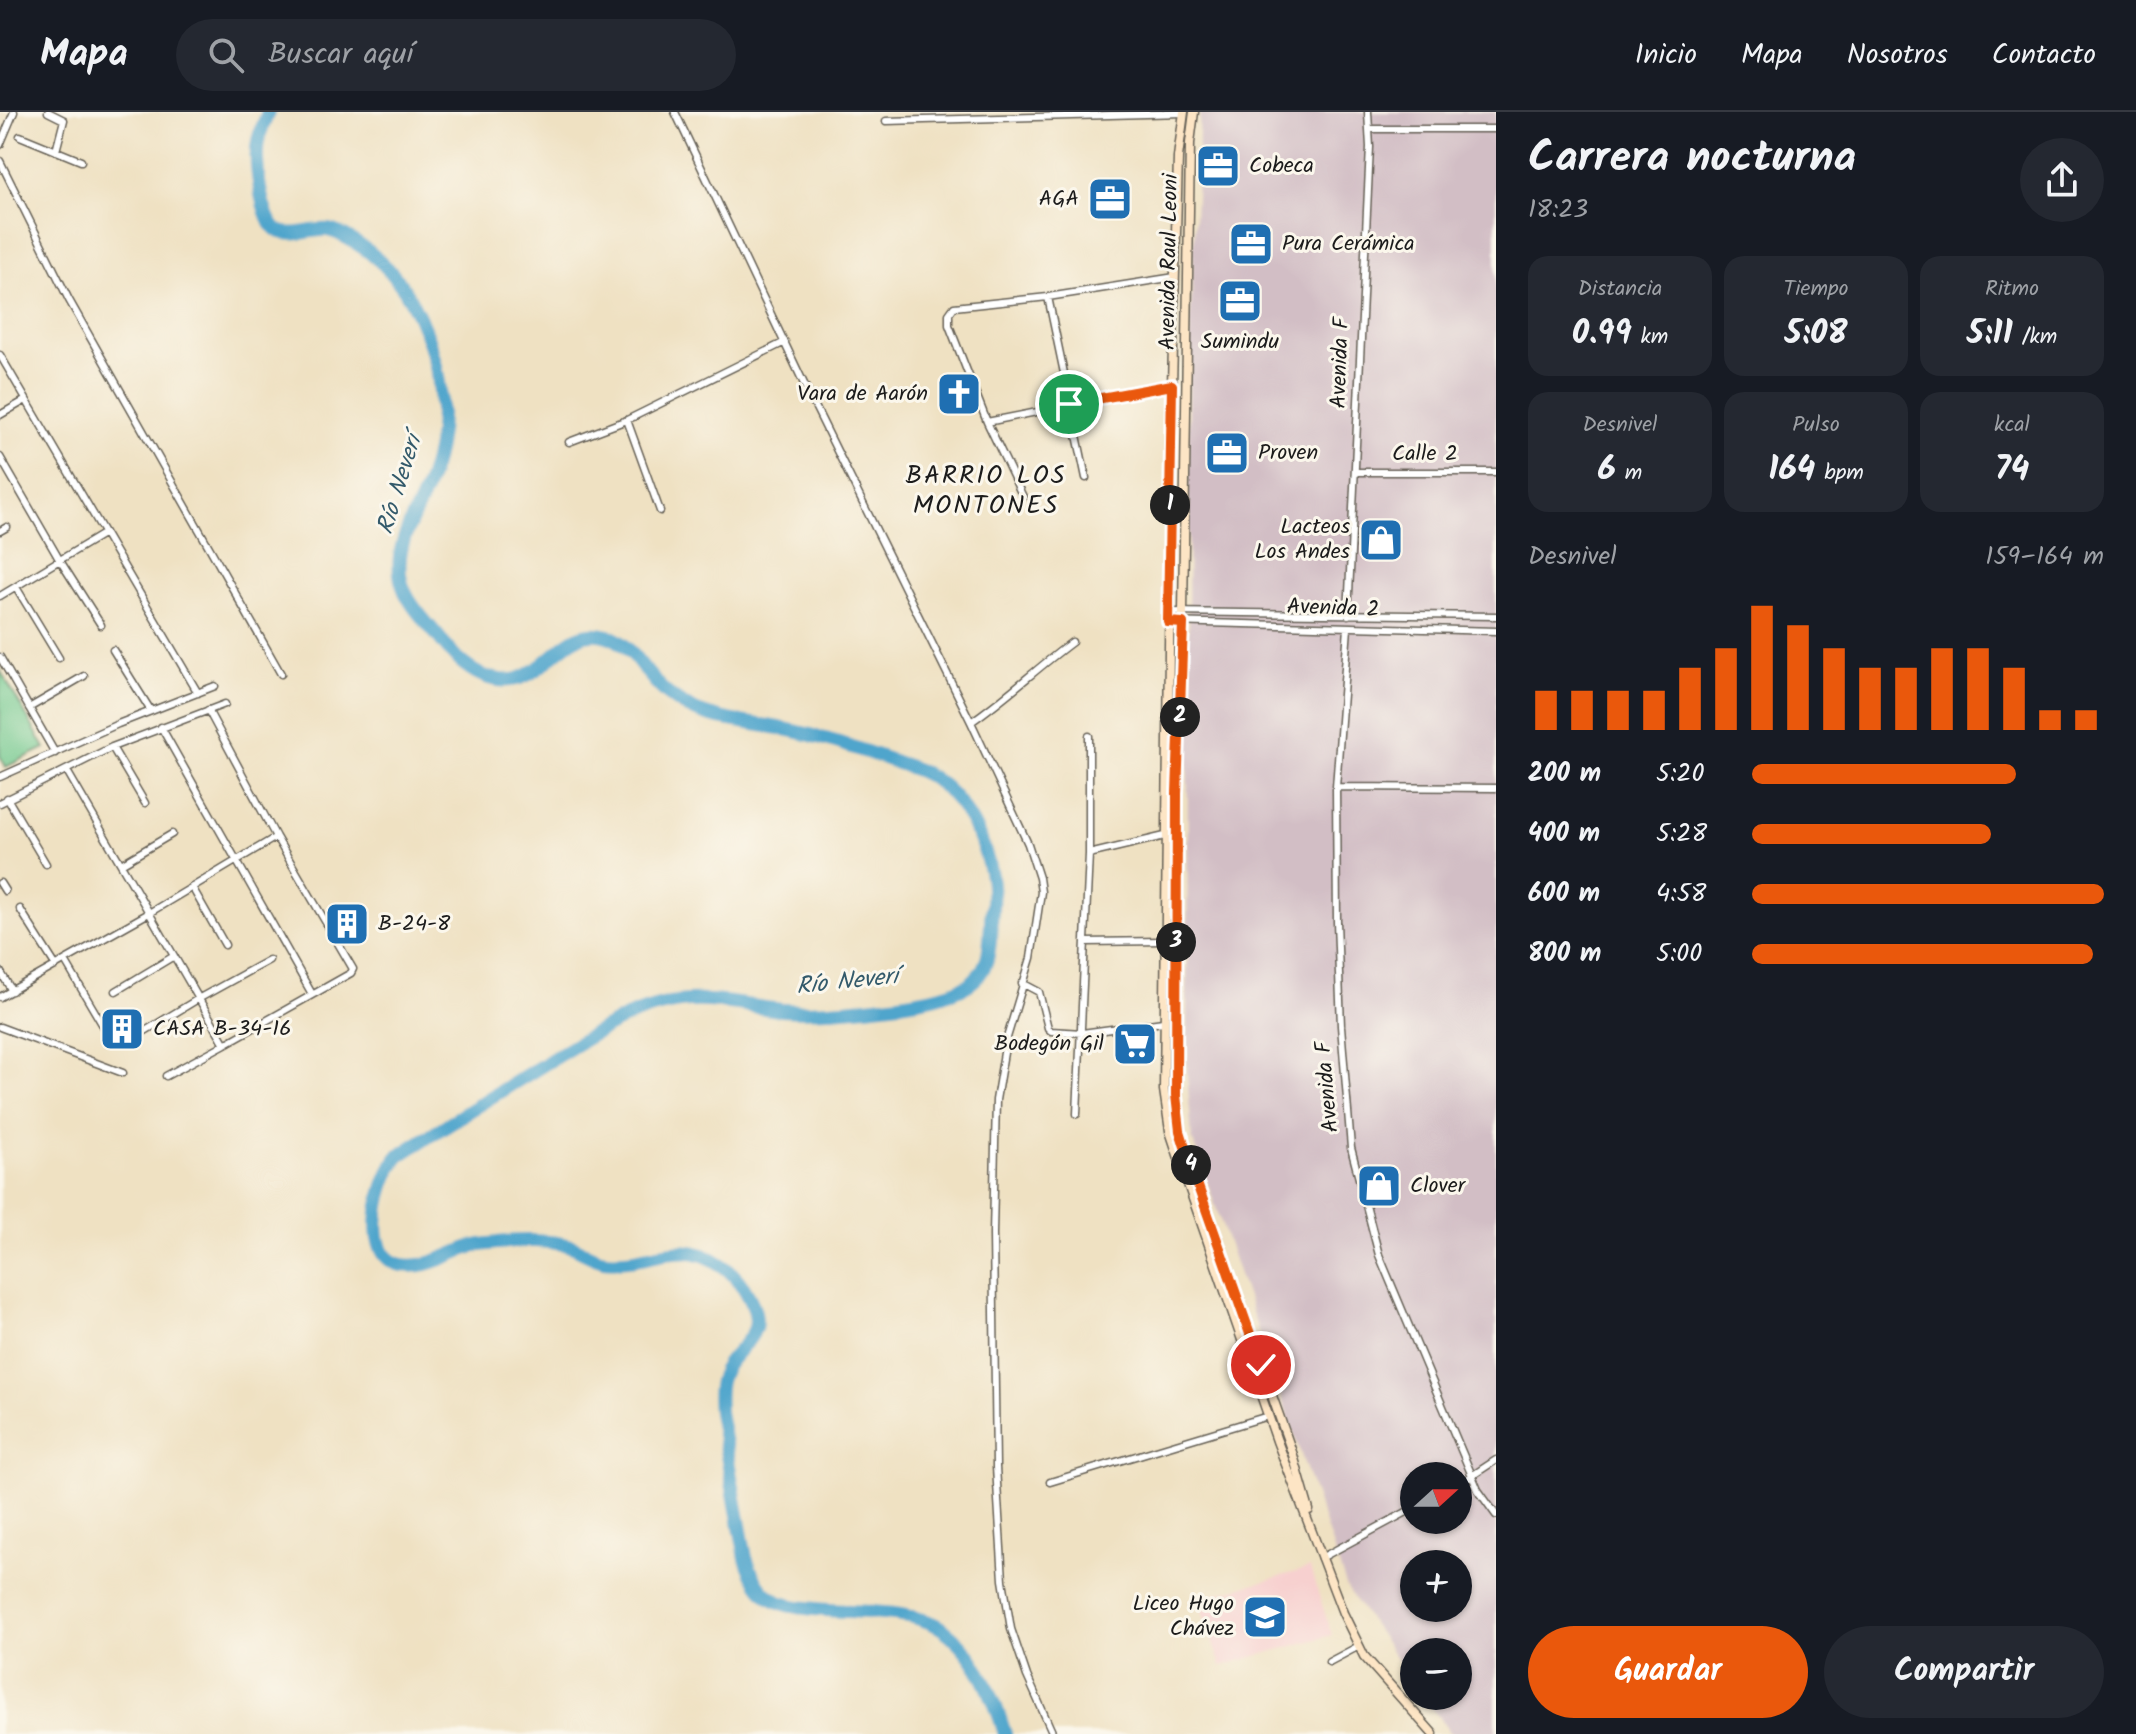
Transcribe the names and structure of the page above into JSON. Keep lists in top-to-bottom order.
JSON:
{
  "streets": {
    "main road": ["Avenida Raul Leoni"],
    "street": ["Avenida F", "Calle 2", "Avenida 2"]
  },
  "crossings": [
    ["Avenida Raul Leoni", "Avenida 2"],
    ["Avenida F", "Calle 2"],
    ["Avenida F", "Avenida 2"]
  ],
  "districts": ["BARRIO LOS MONTONES"],
  "water": ["Río Neverí"],
  "places": {
    "office": [
      "Cobeca",
      "AGA",
      "Pura Cerámica",
      "Sumindu",
      "Proven"
    ],
    "church": ["Vara de Aarón"],
    "shop": ["Lacteos Los Andes", "Clover"],
    "building": ["B-24-8", "CASA B-34-16"],
    "supermarket": ["Bodegón Gil"],
    "school or university": ["Liceo Hugo Chávez"]
  },
  "north": "right",
  "page": {
    "header": "Mapa",
    "search": "Buscar aquí",
    "nav": [
      "Inicio",
      "Mapa",
      "Nosotros",
      "Contacto"
    ],
    "heading": ["Carrera nocturna", "18:23"],
    "stats": [
      ["Distancia", "0.99 km"],
      ["Tiempo", "5:08"],
      ["Ritmo", "5:11 /km"],
      ["Desnivel", "6 m"],
      ["Pulso", "164 bpm"],
      ["kcal", "74"]
    ],
    "pins": [
      "1",
      "2",
      "3",
      "4"
    ],
    "chart": ["Desnivel", "159–164 m"],
    "list": [
      {
        "name": "200 m",
        "note": "5:20"
      },
      {
        "name": "400 m",
        "note": "5:28"
      },
      {
        "name": "600 m",
        "note": "4:58"
      },
      {
        "name": "800 m",
        "note": "5:00"
      }
    ],
    "map_buttons": ["+", "−"],
    "buttons": ["Guardar", "Compartir"]
  }
}
